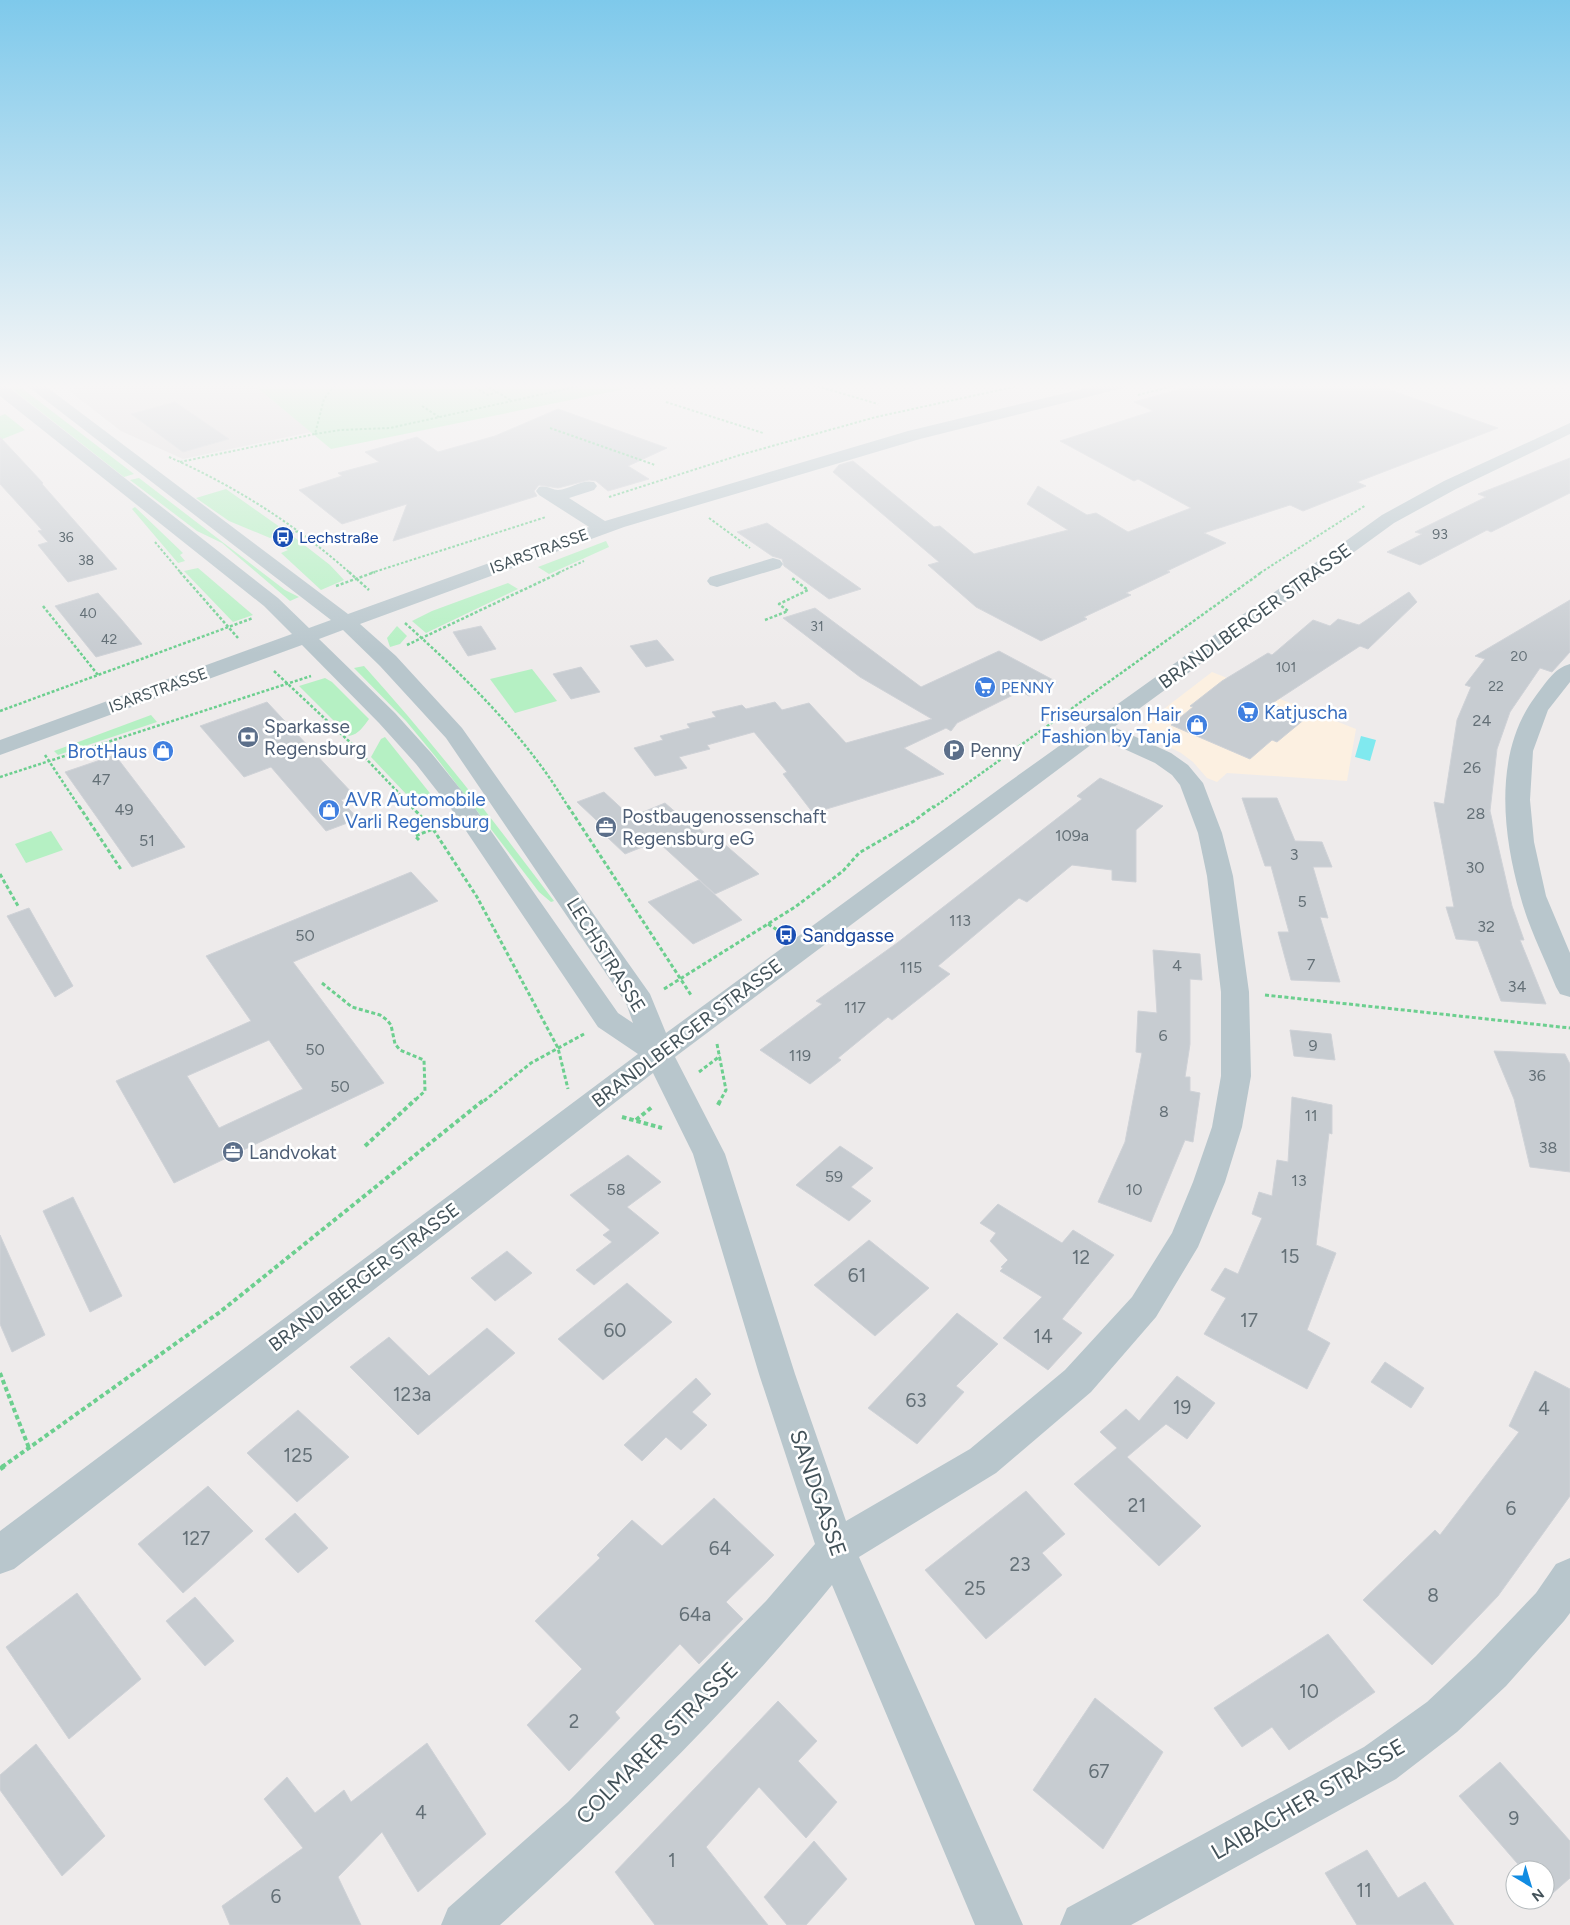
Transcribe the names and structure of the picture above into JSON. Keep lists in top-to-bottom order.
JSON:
{
  "streets": {
    "street": [
      "ISARSTRASSE",
      "BRANDLBERGER STRASSE",
      "LECHSTRASSE",
      "SANDGASSE",
      "COLMARER STRASSE",
      "LAIBACHER STRASSE"
    ]
  },
  "crossings": [
    ["ISARSTRASSE", "LECHSTRASSE"],
    ["BRANDLBERGER STRASSE", "LECHSTRASSE"],
    ["BRANDLBERGER STRASSE", "SANDGASSE"],
    ["BRANDLBERGER STRASSE", "COLMARER STRASSE"],
    ["LECHSTRASSE", "SANDGASSE"],
    ["SANDGASSE", "COLMARER STRASSE"]
  ],
  "places": {
    "bus stop": ["Lechstraße", "Sandgasse"],
    "supermarket": ["PENNY", "Katjuscha"],
    "shop": ["Friseursalon Hair Fashion by Tanja", "BrotHaus", "AVR Automobile Varli Regensburg"],
    "bank": ["Sparkasse Regensburg"],
    "parking": ["Penny"],
    "office": ["Postbaugenossenschaft Regensburg eG", "Landvokat"]
  },
  "house_numbers": [
    "93",
    "36",
    "38",
    "40",
    "31",
    "42",
    "20",
    "101",
    "22",
    "24",
    "26",
    "47",
    "49",
    "28",
    "109a",
    "51",
    "3",
    "30",
    "5",
    "113",
    "32",
    "50",
    "7",
    "4",
    "115",
    "34",
    "117",
    "6",
    "9",
    "50",
    "119",
    "36",
    "50",
    "8",
    "11",
    "38",
    "59",
    "13",
    "58",
    "10",
    "15",
    "12",
    "61",
    "17",
    "60",
    "14",
    "123a",
    "63",
    "19",
    "4",
    "125",
    "21",
    "6",
    "127",
    "64",
    "23",
    "25",
    "8",
    "64a",
    "10",
    "2",
    "67",
    "4",
    "9",
    "1",
    "11",
    "6"
  ],
  "north": "bottom right"
}
